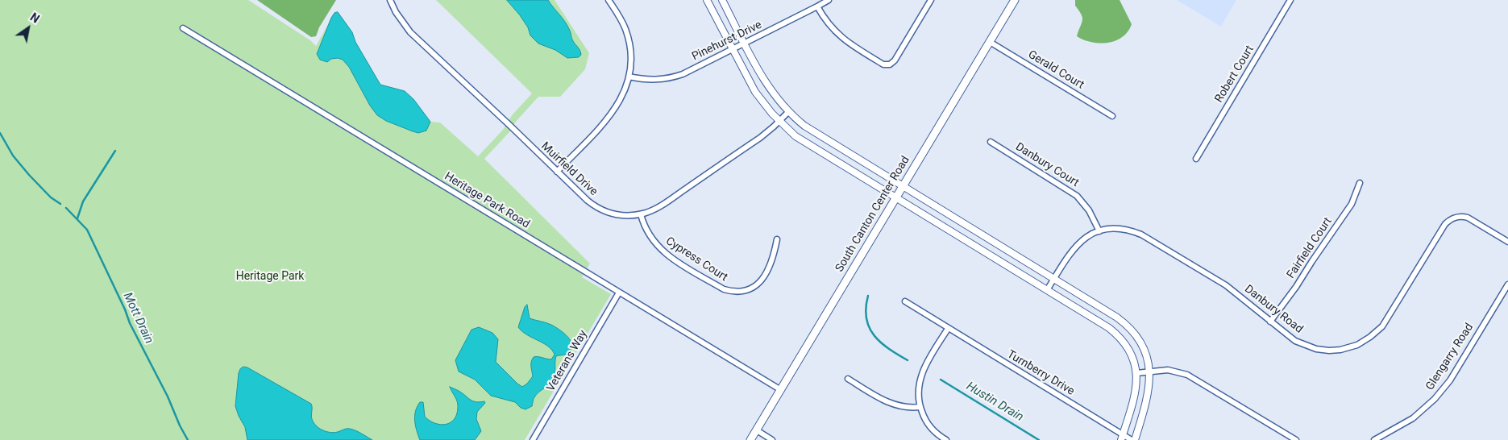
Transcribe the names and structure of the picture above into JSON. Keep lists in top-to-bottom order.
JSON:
{
  "streets": {
    "main road": ["South Canton Center Road"],
    "street": [
      "Pinehurst Drive",
      "Gerald Court",
      "Robert Court",
      "Danbury Court",
      "Muirfield Drive",
      "Heritage Park Road",
      "Fairfield Court",
      "Cypress Court",
      "Danbury Road",
      "Glengarry Road",
      "Veterans Way",
      "Turnberry Drive"
    ]
  },
  "crossings": [
    ["Gerald Court", "South Canton Center Road"],
    ["Danbury Court", "Danbury Road"],
    ["Muirfield Drive", "Cypress Court"],
    ["Heritage Park Road", "South Canton Center Road"],
    ["Heritage Park Road", "Veterans Way"],
    ["Fairfield Court", "Danbury Road"]
  ],
  "water": ["Mott Drain", "Hustin Drain"],
  "parks": ["Heritage Park"],
  "north": "top right"
}
